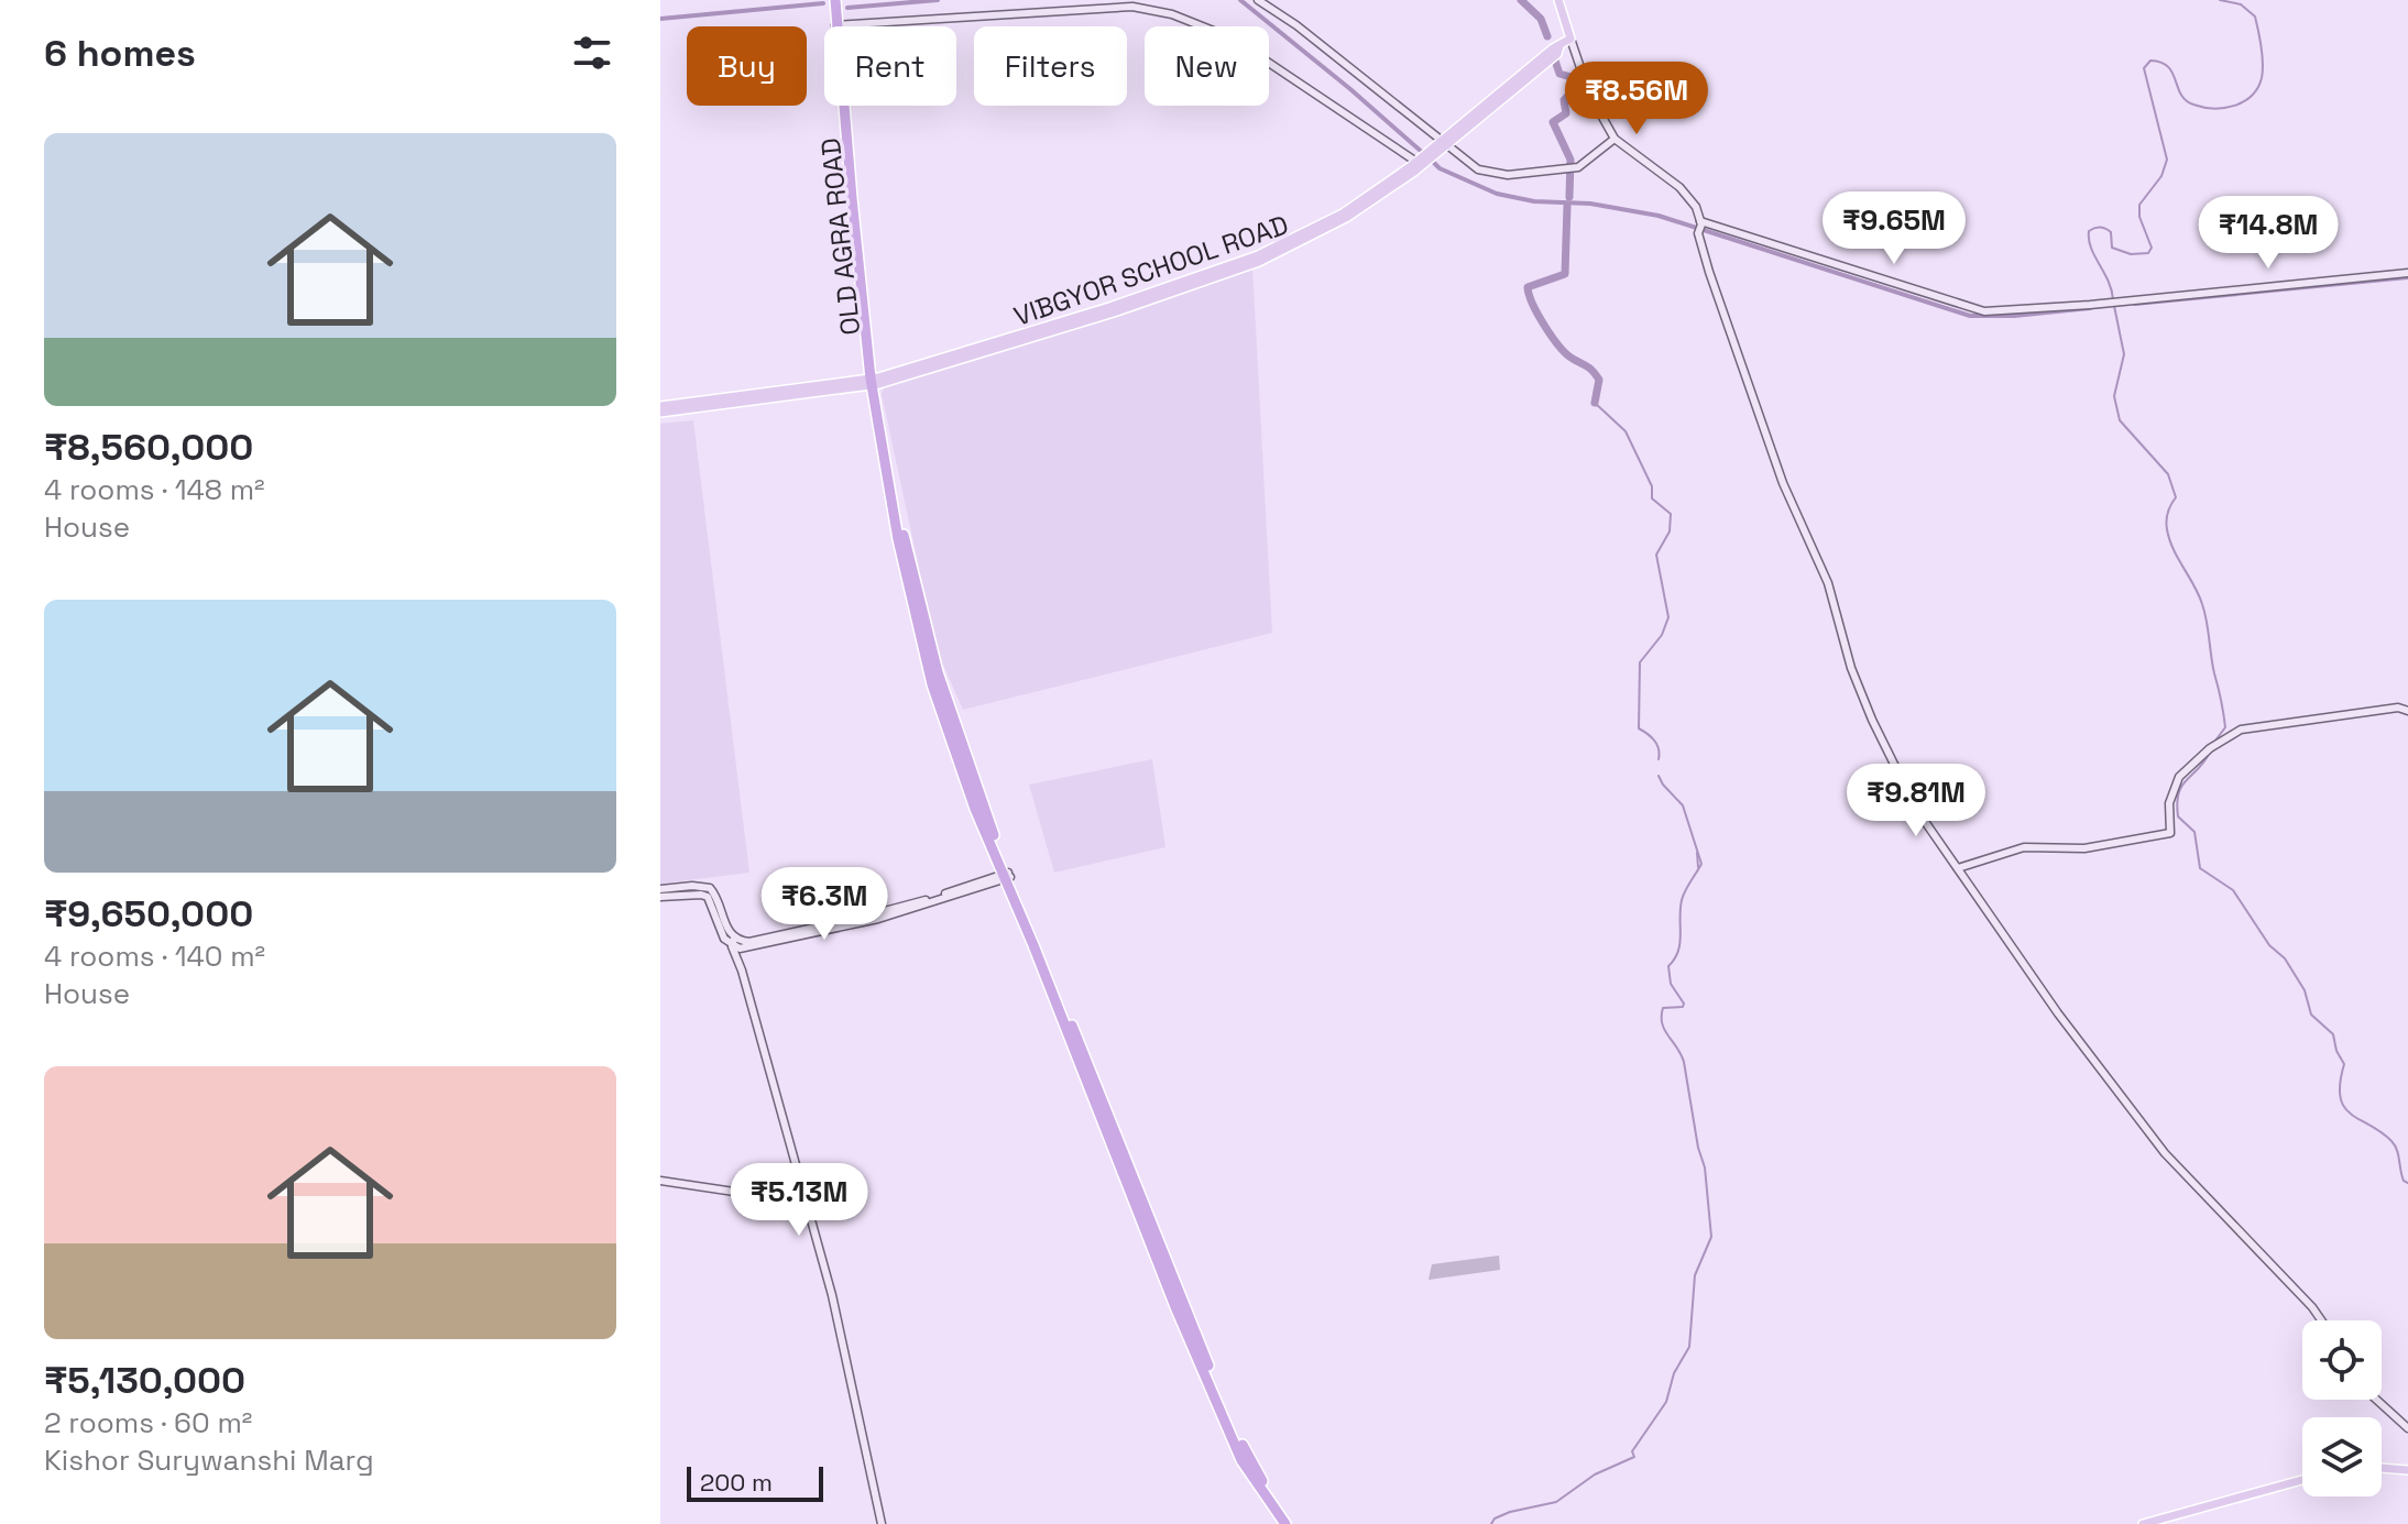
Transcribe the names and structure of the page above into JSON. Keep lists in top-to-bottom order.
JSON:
{
  "streets": {
    "main road": ["VIBGYOR SCHOOL ROAD"]
  },
  "scale_bar": "200 m",
  "page": {
    "heading": "6 homes",
    "chip": [
      "Buy",
      "Rent",
      "Filters",
      "New"
    ],
    "price": [
      "₹8.56M",
      "₹9.65M",
      "₹14.8M",
      "₹9.81M",
      "₹6.3M",
      "₹5.13M"
    ],
    "list": [
      {
        "name": "₹8,560,000",
        "note": "4 rooms · 148 m² · House"
      },
      {
        "name": "₹9,650,000",
        "note": "4 rooms · 140 m² · House"
      },
      {
        "name": "₹5,130,000",
        "note": "2 rooms · 60 m² · Kishor Surywanshi Marg"
      }
    ],
    "scale": "200 m"
  }
}
